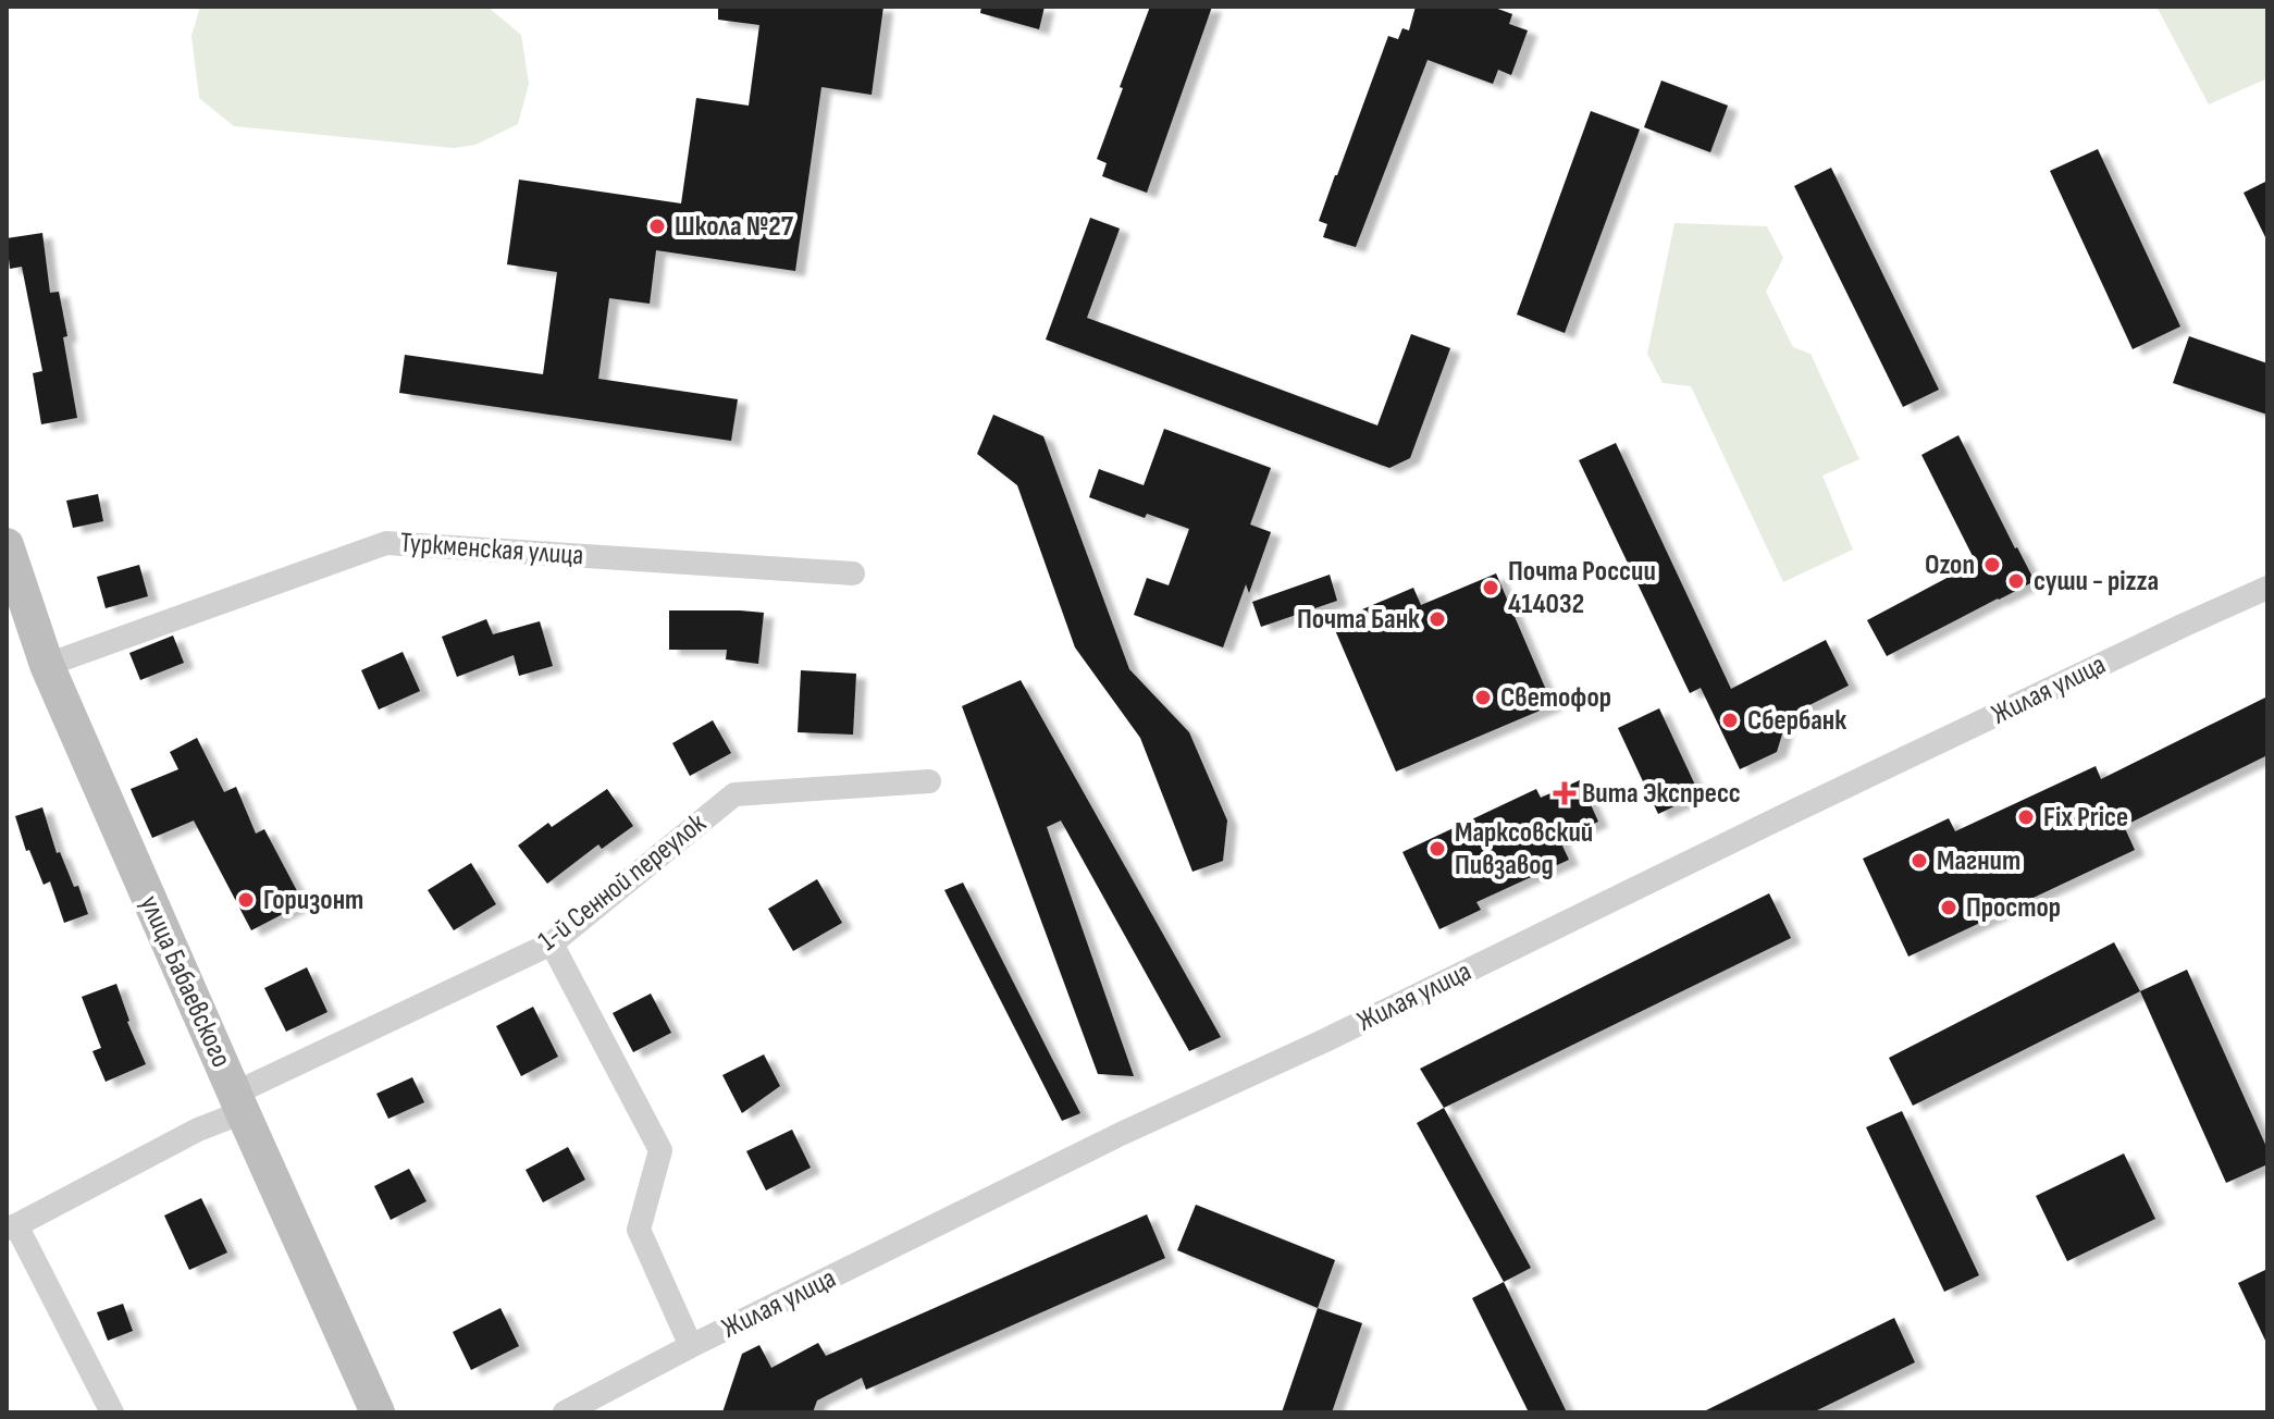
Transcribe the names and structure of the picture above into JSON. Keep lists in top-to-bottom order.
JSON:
{
  "streets": {
    "main road": ["улица Бабаевского"],
    "street": ["Туркменская улица", "Жилая улица", "1-й Сенной переулок"]
  },
  "crossings": [
    ["Туркменская улица", "улица Бабаевского"],
    ["1-й Сенной переулок", "улица Бабаевского"]
  ],
  "places": {
    "other": [
      "Школа №27",
      "Ozon",
      "суши - pizza",
      "Почта России 414032",
      "Почта Банк",
      "Светофор",
      "Сбербанк",
      "Fix Price",
      "Марксовский Пивзавод",
      "Магнит",
      "Горизонт",
      "Простор"
    ],
    "health": ["Вита Экспресс"]
  }
}
